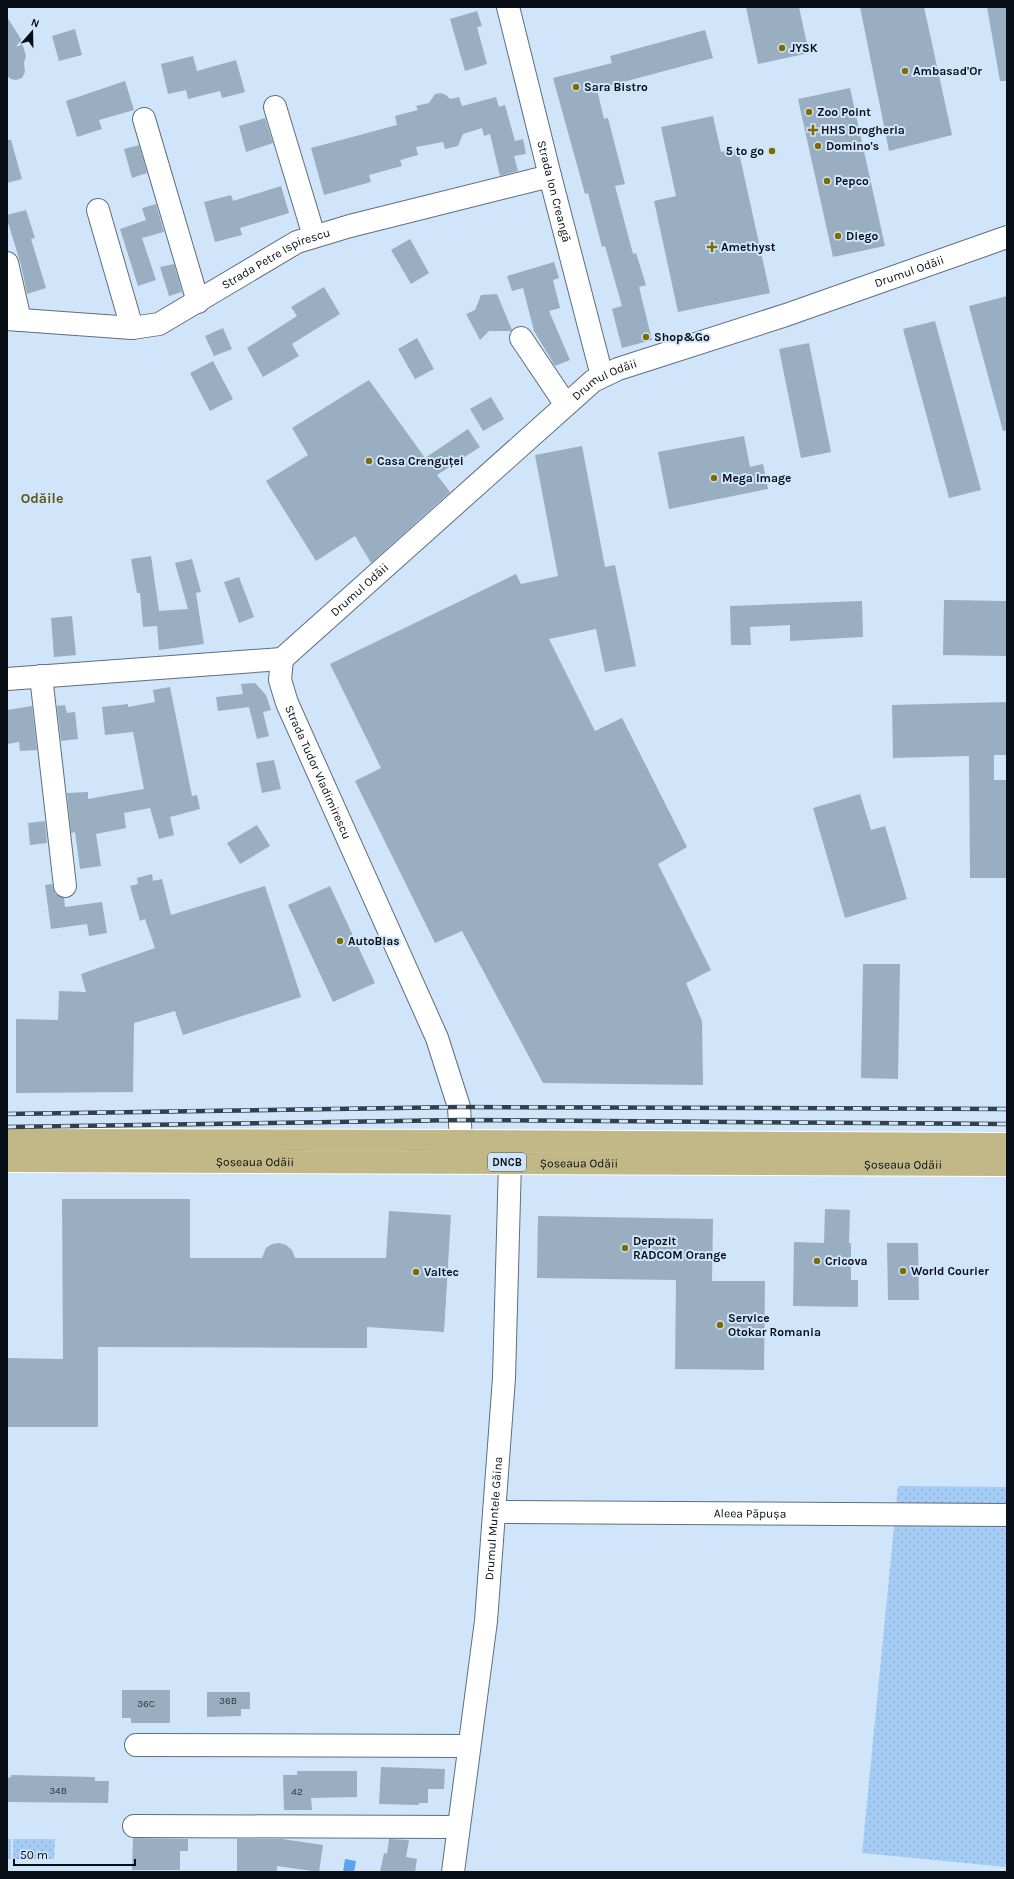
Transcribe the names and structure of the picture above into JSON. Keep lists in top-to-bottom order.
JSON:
{
  "streets": {
    "main road": ["Șoseaua Odăii", "DNCB"],
    "street": [
      "Strada Ion Creangă",
      "Strada Petre Ispirescu",
      "Drumul Odăii",
      "Strada Tudor Vladimirescu",
      "Aleea Păpușa",
      "Drumul Muntele Găina"
    ]
  },
  "crossings": [
    ["Strada Ion Creangă", "Strada Petre Ispirescu"],
    ["Strada Ion Creangă", "Drumul Odăii"],
    ["Drumul Odăii", "Strada Tudor Vladimirescu"],
    ["Strada Tudor Vladimirescu", "Șoseaua Odăii"],
    ["Șoseaua Odăii", "Drumul Muntele Găina"],
    ["Aleea Păpușa", "Drumul Muntele Găina"]
  ],
  "districts": ["Odăile"],
  "places": {
    "other": [
      "JYSK",
      "Ambasad'Or",
      "Sara Bistro",
      "Zoo Point",
      "Domino's",
      "5 to go",
      "Pepco",
      "Diego",
      "Shop&Go",
      "Casa Crenguței",
      "Mega Image",
      "AutoBias",
      "Depozit RADCOM Orange",
      "Cricova",
      "World Courier",
      "Valtec",
      "Service Otokar Romania"
    ],
    "health": ["HHS Drogheria", "Amethyst"]
  },
  "house_numbers": [
    "36B",
    "36C",
    "34B",
    "42"
  ],
  "scale_bar": "50 m",
  "north": "top"
}
